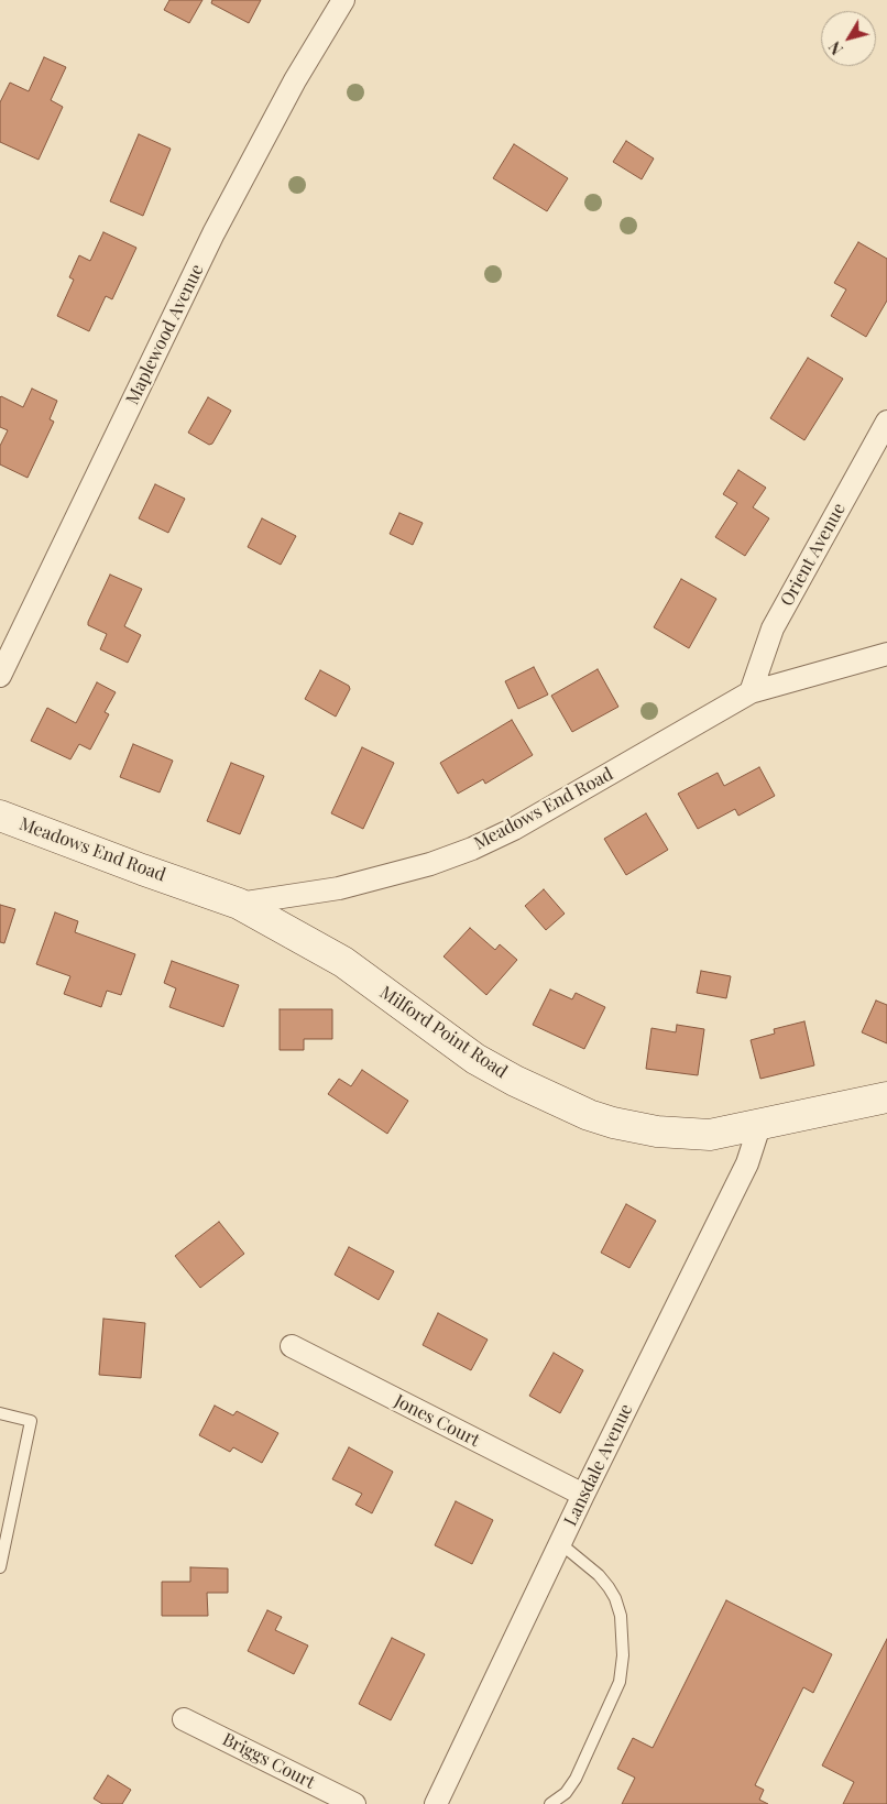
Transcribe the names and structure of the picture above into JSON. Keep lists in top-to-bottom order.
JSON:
{
  "streets": {
    "main road": ["Meadows End Road", "Milford Point Road"],
    "street": [
      "Maplewood Avenue",
      "Orient Avenue",
      "Jones Court",
      "Lansdale Avenue",
      "Briggs Court"
    ]
  },
  "crossings": [
    ["Orient Avenue", "Meadows End Road"],
    ["Meadows End Road", "Milford Point Road"],
    ["Milford Point Road", "Lansdale Avenue"],
    ["Jones Court", "Lansdale Avenue"]
  ],
  "north": "bottom left"
}
